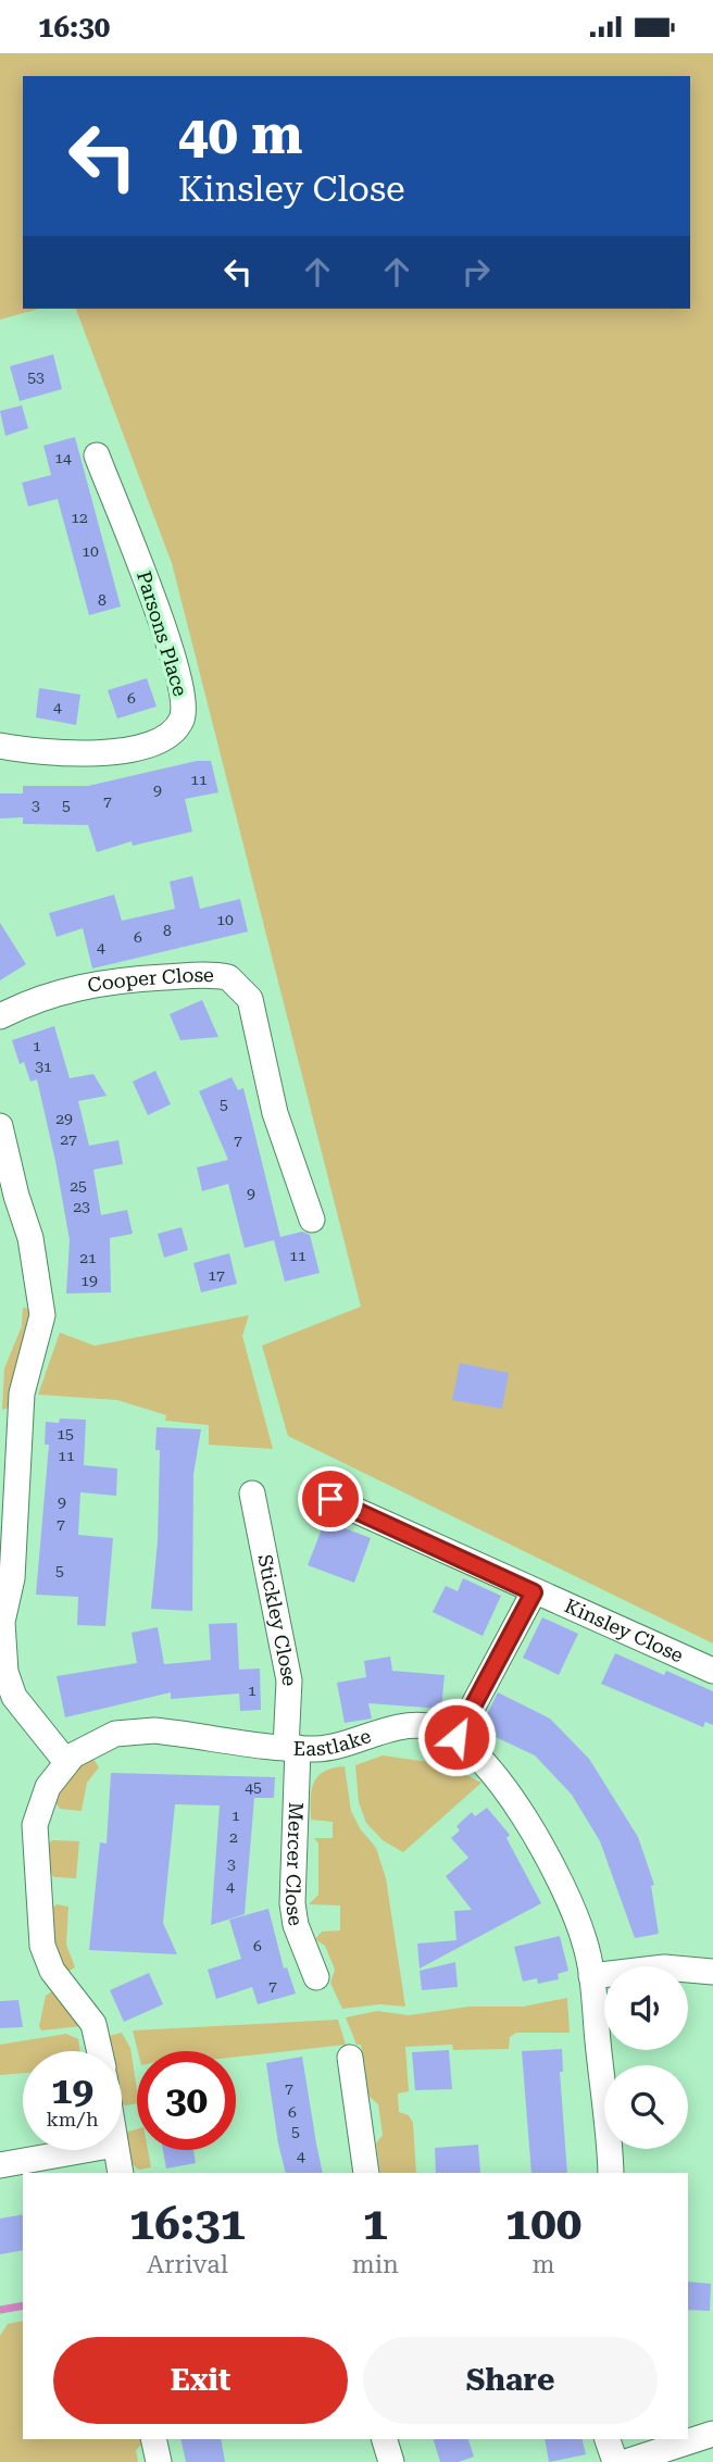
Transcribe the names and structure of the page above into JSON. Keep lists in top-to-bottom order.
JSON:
{
  "streets": {
    "street": [
      "Parsons Place",
      "Cooper Close",
      "Stickley Close",
      "Kinsley Close",
      "Eastlake",
      "Mercer Close"
    ]
  },
  "crossings": [
    ["Stickley Close", "Eastlake"],
    ["Stickley Close", "Mercer Close"],
    ["Eastlake", "Mercer Close"]
  ],
  "house_numbers": [
    "53",
    "14",
    "12",
    "10",
    "8",
    "6",
    "4",
    "11",
    "9",
    "7",
    "3",
    "5",
    "10",
    "8",
    "6",
    "4",
    "1",
    "31",
    "5",
    "29",
    "27",
    "7",
    "25",
    "9",
    "23",
    "11",
    "21",
    "17",
    "19",
    "15",
    "11",
    "9",
    "7",
    "5",
    "1",
    "45",
    "1",
    "2",
    "3",
    "4",
    "6",
    "7",
    "7",
    "6",
    "5",
    "4"
  ],
  "page": {
    "status": "16:30",
    "turn": ["40 m", "Kinsley Close"],
    "speed": "19 km/h",
    "limit": "30",
    "eta": [
      "16:31",
      "Arrival",
      "1",
      "min",
      "100",
      "m"
    ],
    "buttons": ["Exit", "Share"]
  }
}
